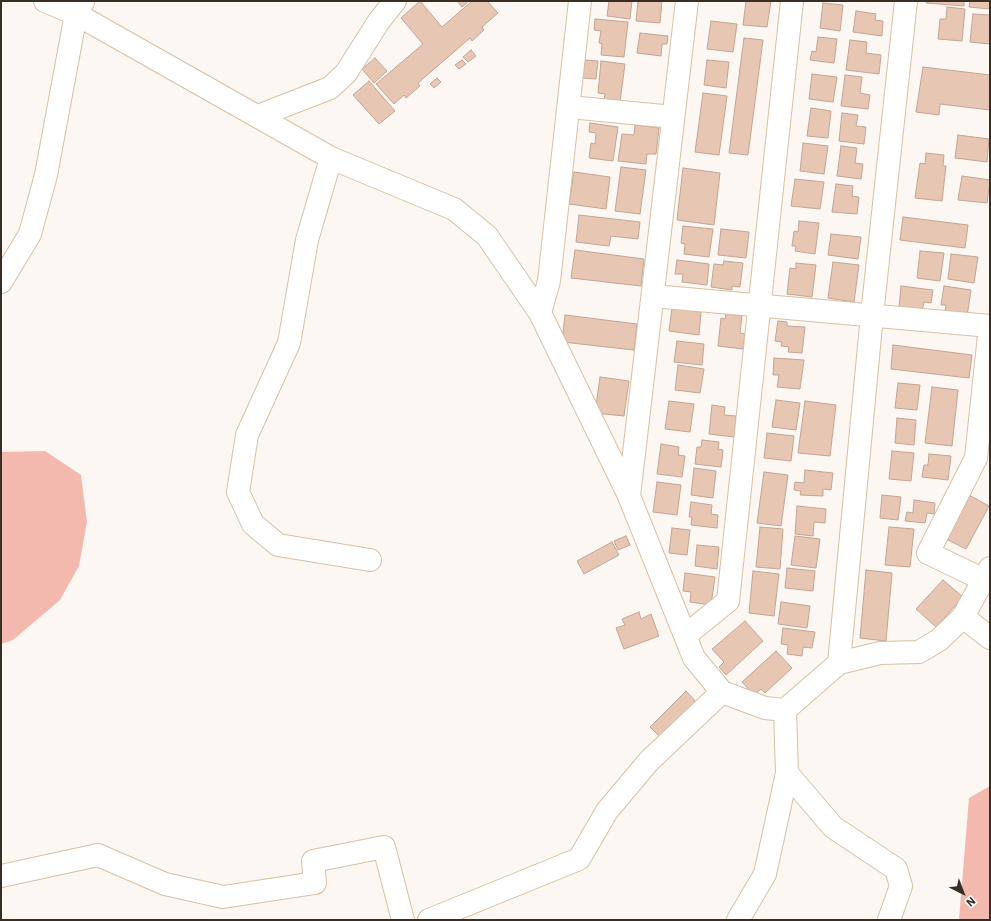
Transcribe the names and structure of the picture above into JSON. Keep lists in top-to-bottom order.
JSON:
{
  "north": "bottom right"
}
